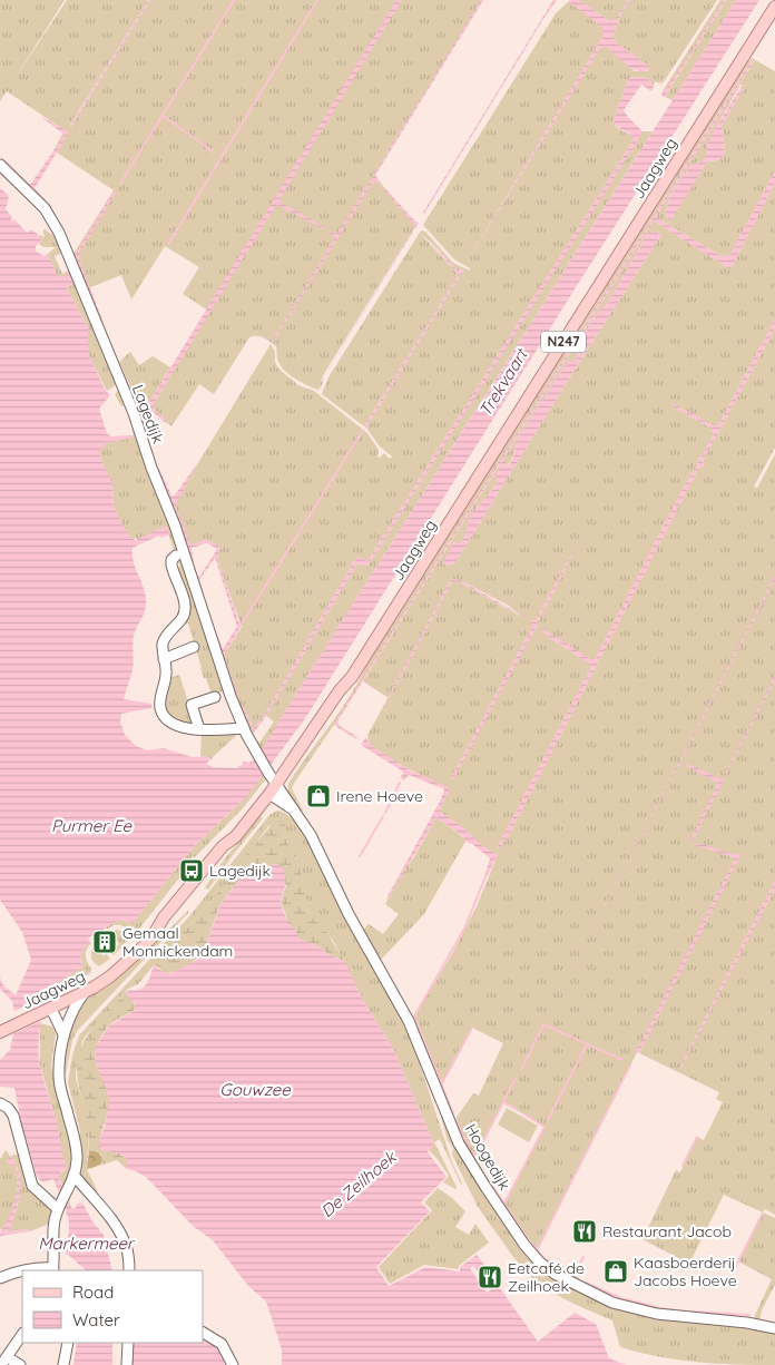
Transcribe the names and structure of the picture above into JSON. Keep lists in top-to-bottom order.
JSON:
{
  "streets": {
    "main road": ["Jaagweg", "N247"],
    "street": ["Lagedijk", "Hoogedijk"]
  },
  "crossings": [
    ["Jaagweg", "Lagedijk"],
    ["Jaagweg", "Hoogedijk"],
    ["Lagedijk", "Hoogedijk"]
  ],
  "water": [
    "Trekvaart",
    "Purmer Ee",
    "Gouwzee",
    "De Zeilhoek",
    "Markermeer"
  ],
  "places": {
    "shop": ["Irene Hoeve", "Kaasboerderij Jacobs Hoeve"],
    "bus stop": ["Lagedijk"],
    "building": ["Gemaal Monnickendam"],
    "restaurant": ["Restaurant Jacob", "Eetcafé de Zeilhoek"]
  },
  "legend": ["Road", "Water"]
}
